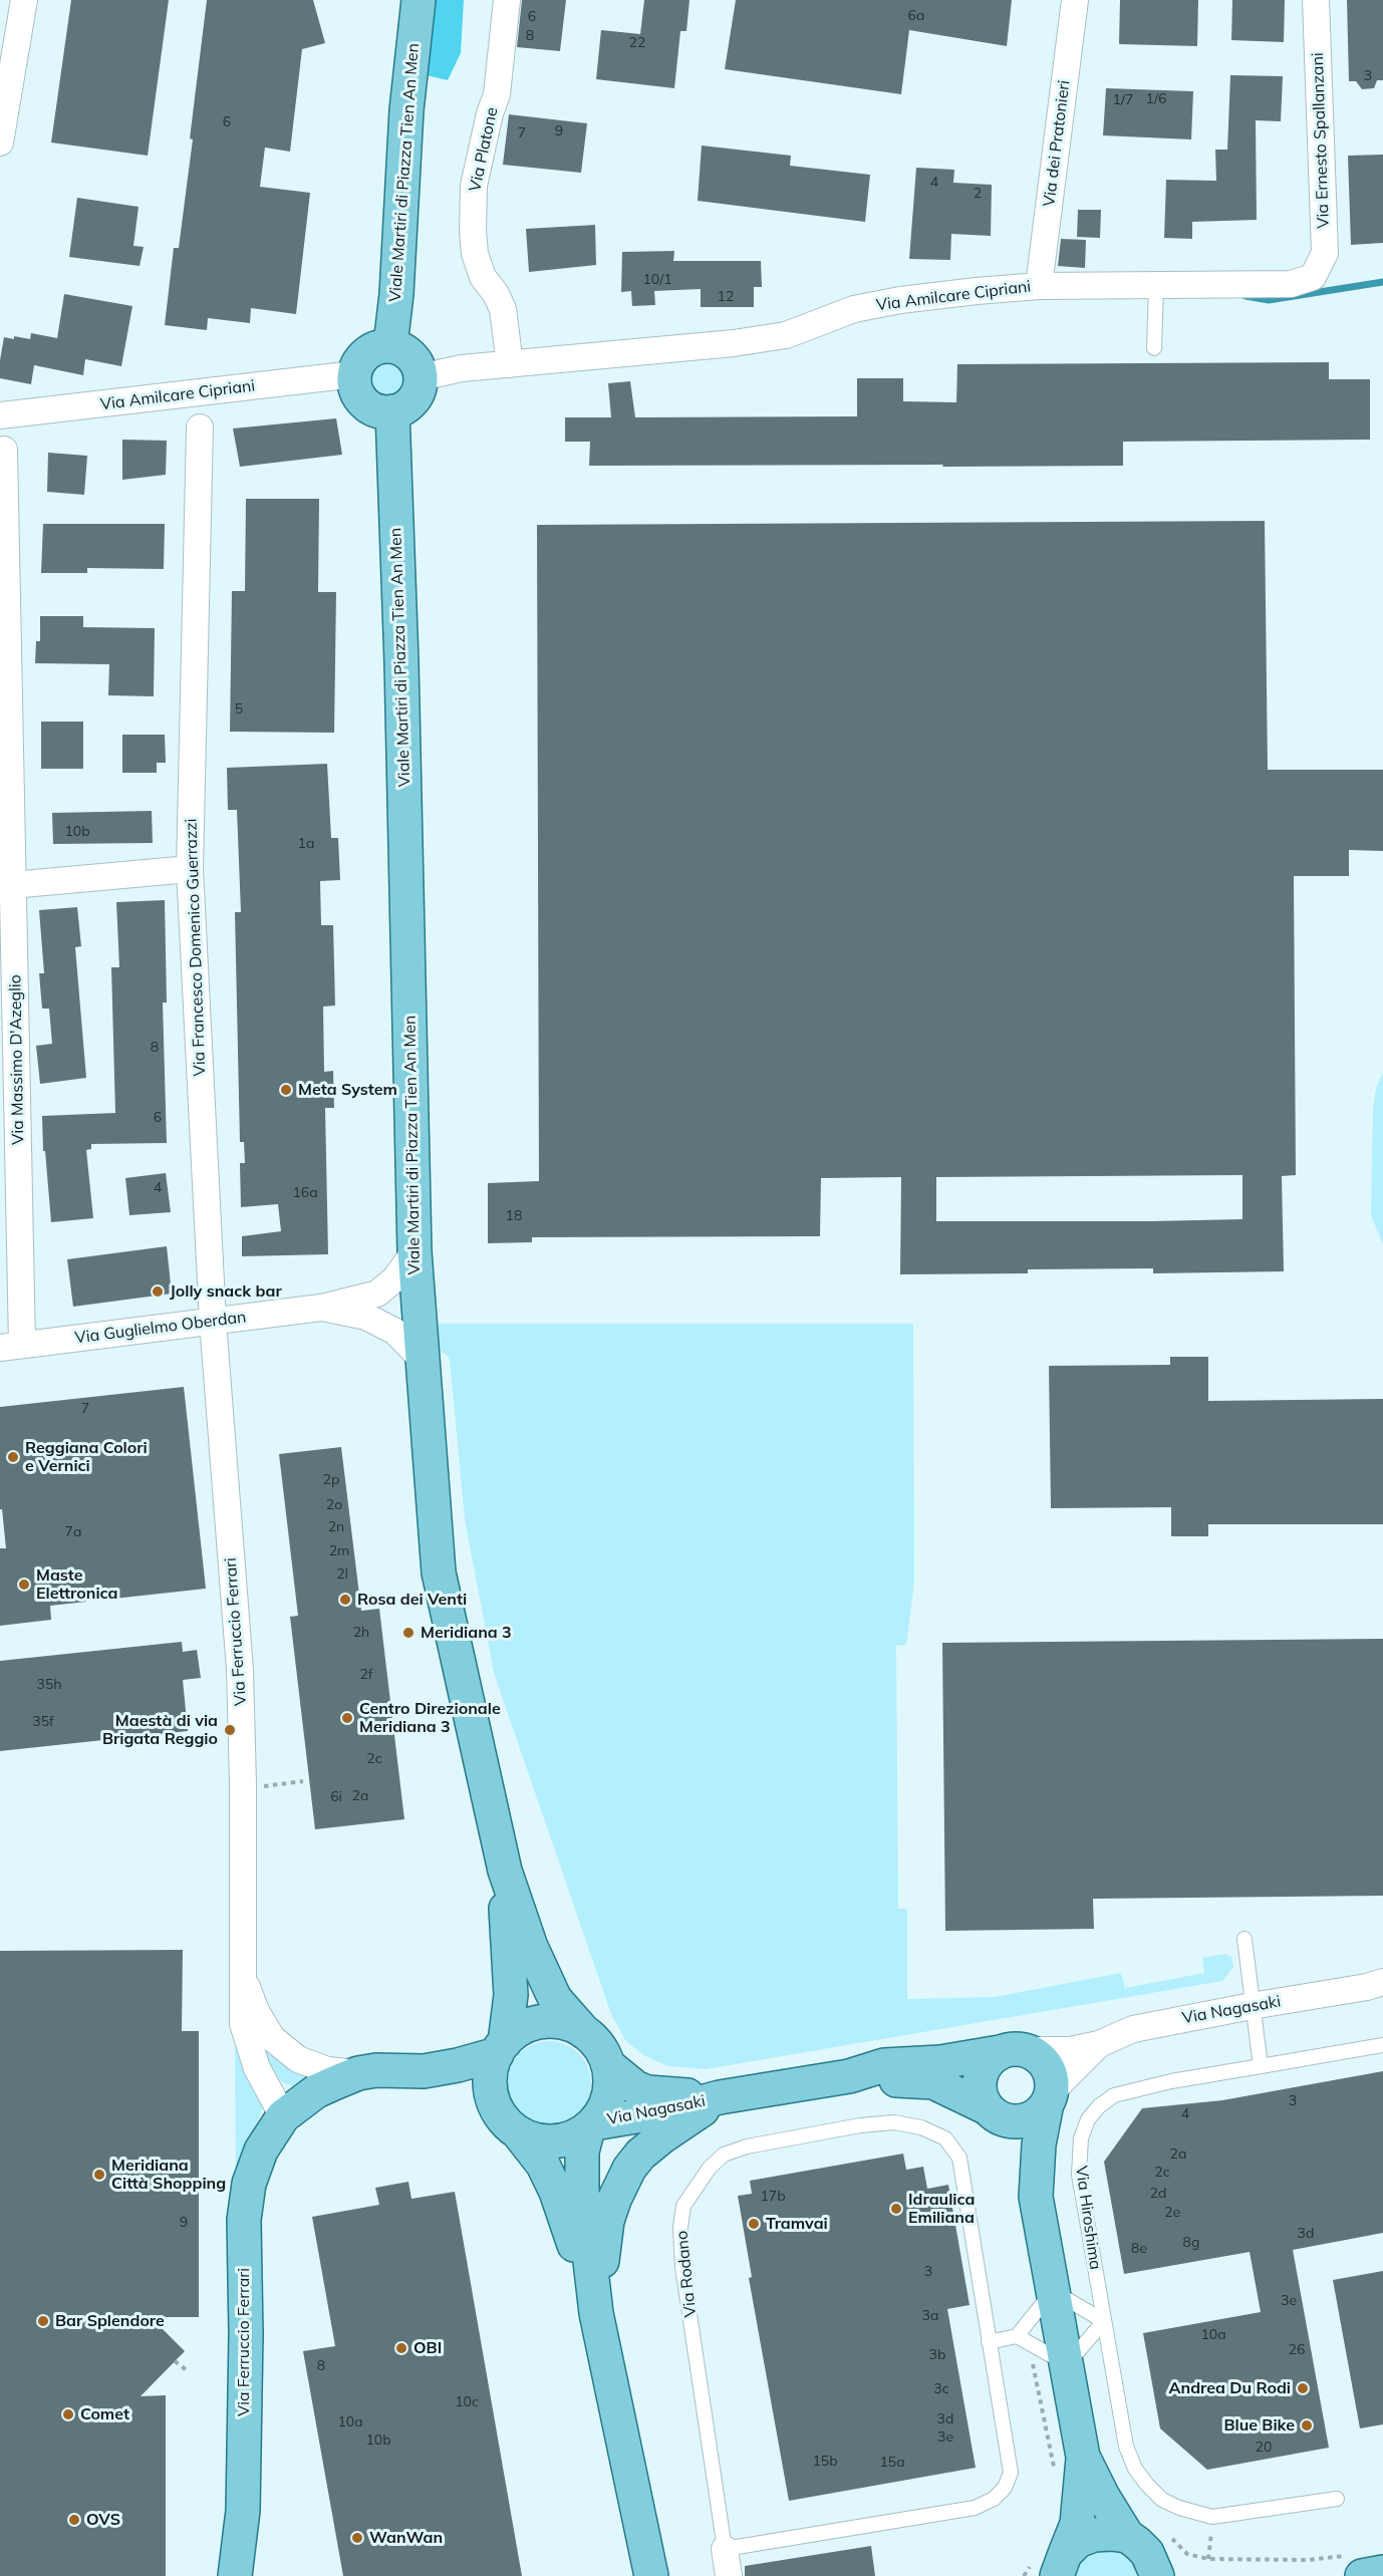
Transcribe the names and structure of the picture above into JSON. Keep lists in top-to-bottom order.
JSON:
{
  "streets": {
    "main road": ["Viale Martiri di Piazza Tien An Men", "Via Ferruccio Ferrari", "Via Nagasaki"],
    "street": [
      "Via Ernesto Spallanzani",
      "Via dei Pratonieri",
      "Via Platone",
      "Via Amilcare Cipriani",
      "Via Francesco Domenico Guerrazzi",
      "Via Massimo D'Azeglio",
      "Via Guglielmo Oberdan",
      "Via Rodano"
    ],
    "lane": ["Via Hiroshima"]
  },
  "crossings": [
    ["Via Ernesto Spallanzani", "Via Amilcare Cipriani"],
    ["Via dei Pratonieri", "Via Amilcare Cipriani"],
    ["Via Platone", "Via Amilcare Cipriani"],
    ["Viale Martiri di Piazza Tien An Men", "Via Amilcare Cipriani"],
    ["Viale Martiri di Piazza Tien An Men", "Via Guglielmo Oberdan"],
    ["Viale Martiri di Piazza Tien An Men", "Via Nagasaki"],
    ["Via Francesco Domenico Guerrazzi", "Via Guglielmo Oberdan"],
    ["Via Francesco Domenico Guerrazzi", "Via Ferruccio Ferrari"],
    ["Via Massimo D'Azeglio", "Via Guglielmo Oberdan"],
    ["Via Guglielmo Oberdan", "Via Ferruccio Ferrari"]
  ],
  "places": [
    "Meta System",
    "Jolly snack bar",
    "Reggiana Colori e Vernici",
    "Maste Elettronica",
    "Rosa dei Venti",
    "Meridiana 3",
    "Centro Direzionale Meridiana 3",
    "Maestà di via Brigata Reggio",
    "Meridiana Città Shopping",
    "Idraulica Emiliana",
    "Tramvai",
    "Bar Splendore",
    "OBI",
    "Andrea Du Rodi",
    "Comet",
    "Blue Bike",
    "OVS",
    "WanWan"
  ],
  "house_numbers": [
    "6a",
    "6",
    "8",
    "22",
    "3",
    "1/6",
    "1/7",
    "6",
    "9",
    "7",
    "4",
    "2",
    "10/1",
    "12",
    "5",
    "10b",
    "1a",
    "8",
    "6",
    "4",
    "16a",
    "18",
    "7",
    "2p",
    "2o",
    "2n",
    "7a",
    "2m",
    "2l",
    "2h",
    "2f",
    "35h",
    "35f",
    "2c",
    "2a",
    "6i",
    "3",
    "4",
    "2a",
    "2c",
    "2d",
    "17b",
    "2e",
    "9",
    "3d",
    "8g",
    "8e",
    "3",
    "3e",
    "3a",
    "10a",
    "26",
    "3b",
    "8",
    "3c",
    "10c",
    "3d",
    "10a",
    "3e",
    "10b",
    "20",
    "15b",
    "15a"
  ]
}
